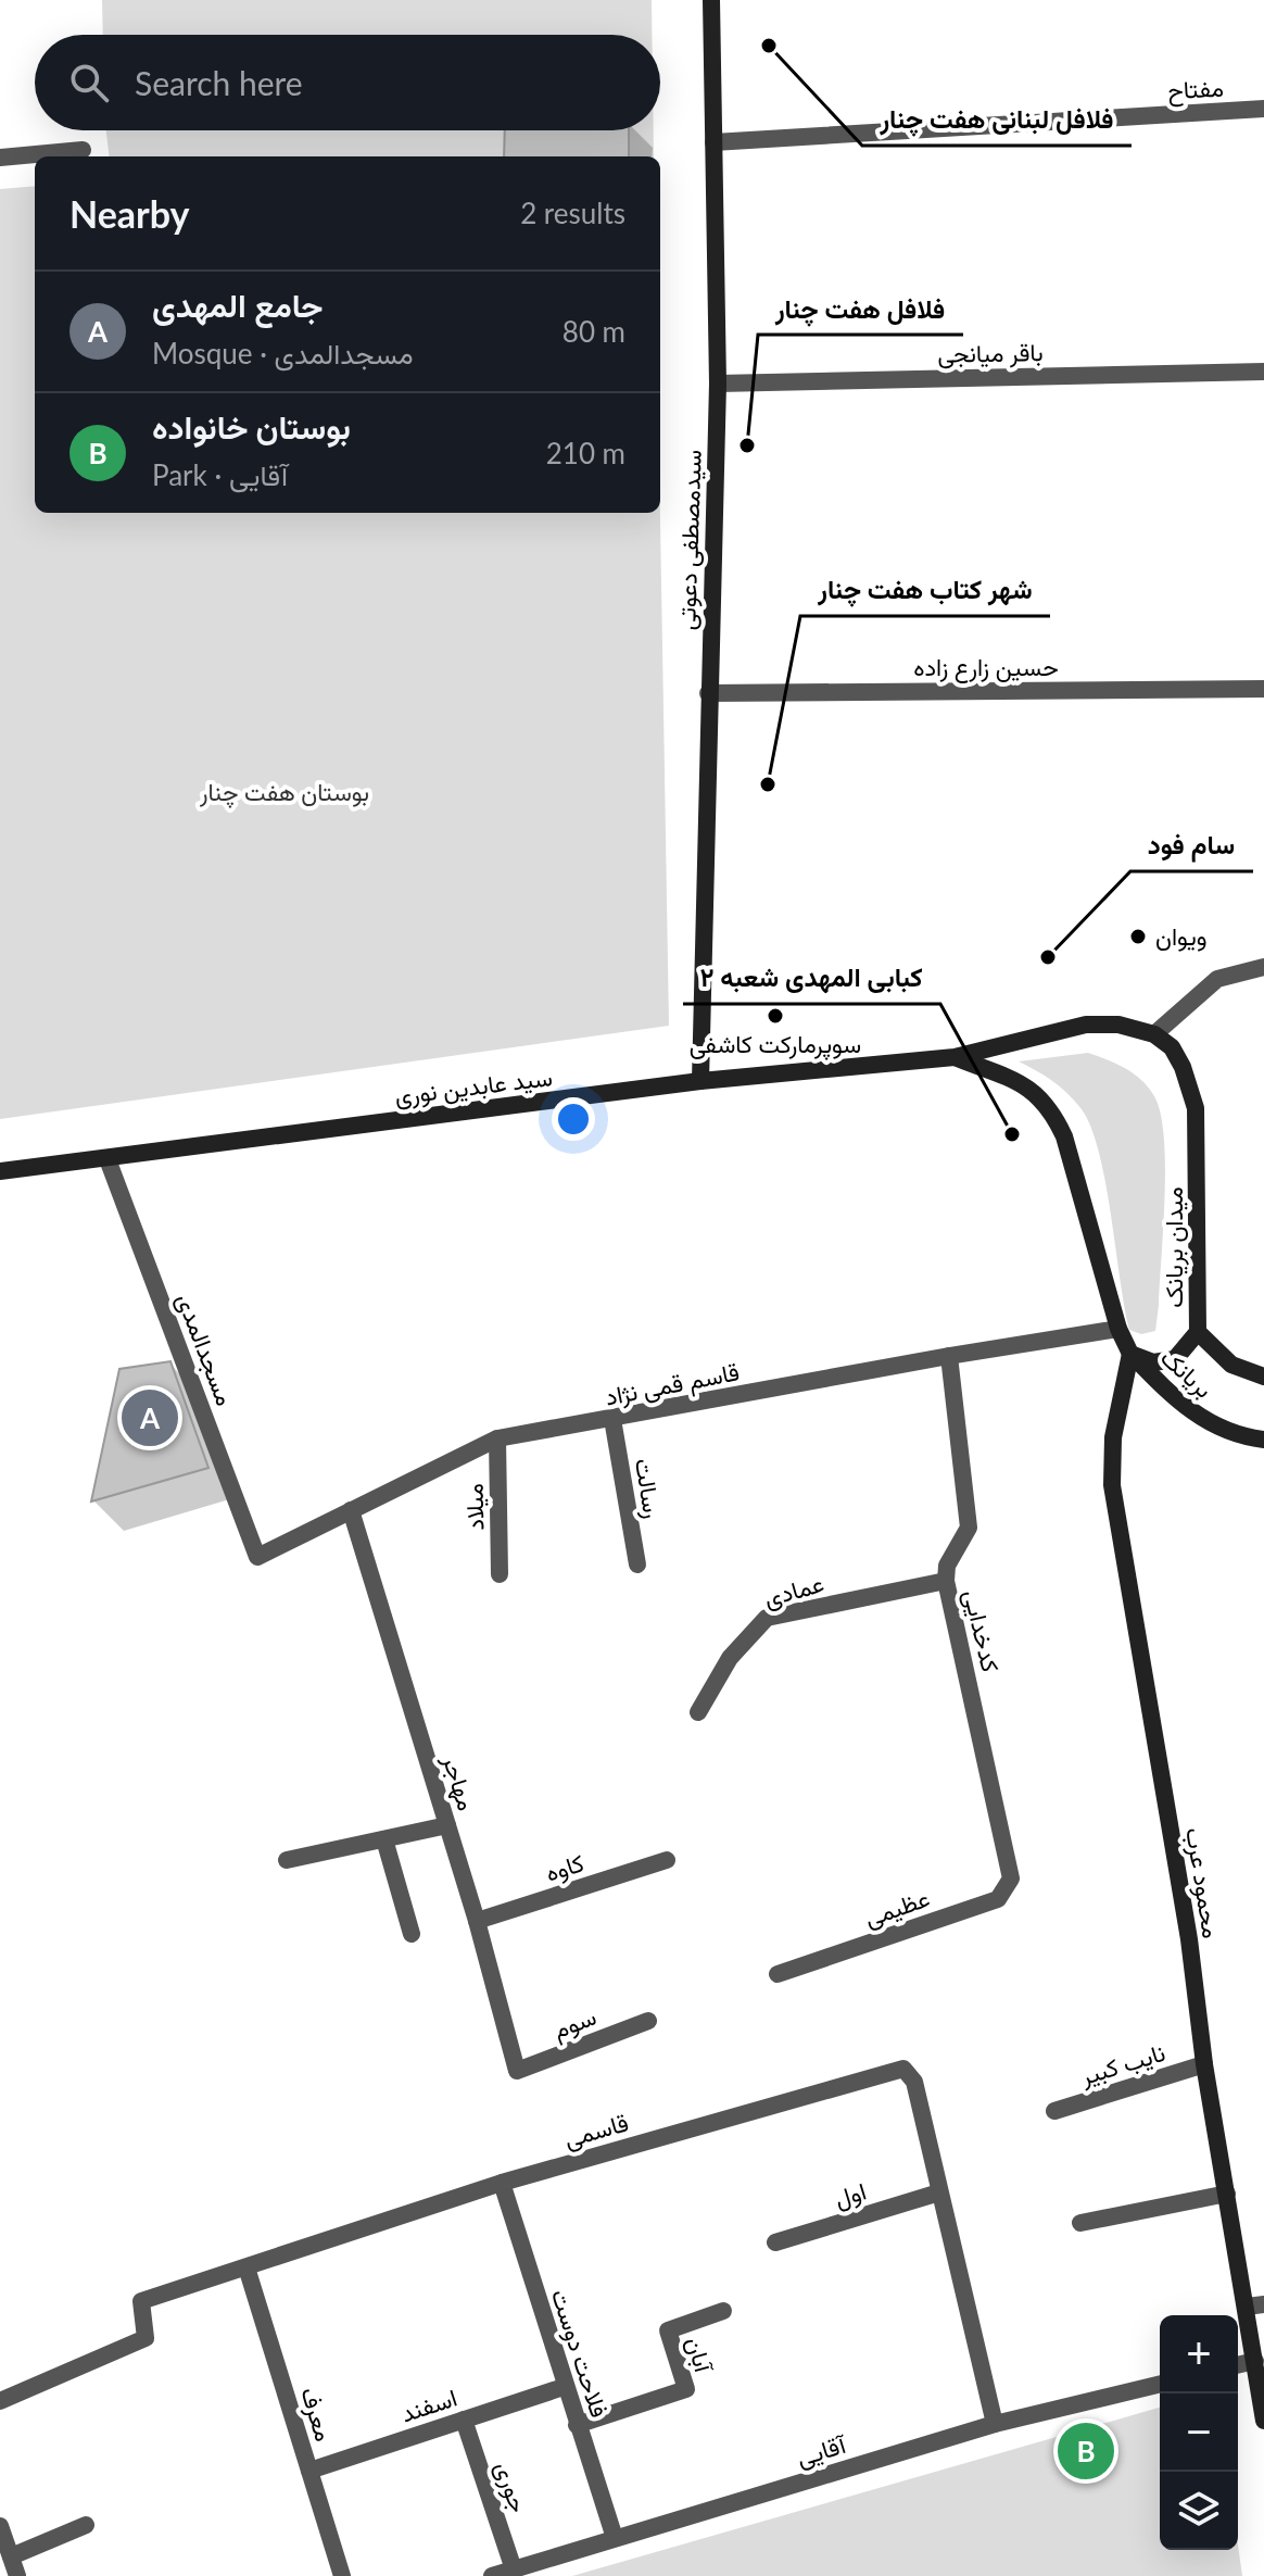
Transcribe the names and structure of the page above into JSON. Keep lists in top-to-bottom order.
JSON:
{
  "streets": {
    "main road": [
      "سیدمصطفی دعوتی",
      "سید عابدین نوری",
      "میدان بریانک",
      "بریانک",
      "محمود عرب"
    ],
    "street": [
      "مفتاح",
      "باقر میانجی",
      "حسین زارع زاده",
      "مسجدالمدی",
      "قاسم قمی نژاد",
      "رسالت",
      "میلاد",
      "عمادی",
      "کدخدایی",
      "مهاجر",
      "کاوه",
      "عظیمی",
      "سوم",
      "نایب کبیر",
      "قاسمی",
      "اول",
      "فلاحت دوست",
      "آبان",
      "اسفند",
      "معرف",
      "آقایی",
      "جوری"
    ]
  },
  "crossings": [
    ["مفتاح", "سیدمصطفی دعوتی"],
    ["باقر میانجی", "سیدمصطفی دعوتی"],
    ["سیدمصطفی دعوتی", "حسین زارع زاده"],
    ["سیدمصطفی دعوتی", "سید عابدین نوری"],
    ["سید عابدین نوری", "مسجدالمدی"],
    ["میدان بریانک", "بریانک"],
    ["میدان بریانک", "محمود عرب"],
    ["مسجدالمدی", "قاسم قمی نژاد"],
    ["بریانک", "محمود عرب"],
    ["قاسم قمی نژاد", "رسالت"],
    ["قاسم قمی نژاد", "میلاد"],
    ["قاسم قمی نژاد", "کدخدایی"],
    ["قاسم قمی نژاد", "مهاجر"],
    ["عمادی", "کدخدایی"],
    ["کدخدایی", "عظیمی"],
    ["مهاجر", "کاوه"],
    ["مهاجر", "سوم"],
    ["محمود عرب", "نایب کبیر"],
    ["قاسمی", "اول"],
    ["قاسمی", "فلاحت دوست"],
    ["قاسمی", "معرف"],
    ["قاسمی", "آقایی"],
    ["فلاحت دوست", "آبان"],
    ["فلاحت دوست", "اسفند"],
    ["فلاحت دوست", "آقایی"],
    ["اسفند", "معرف"],
    ["اسفند", "جوری"],
    ["آقایی", "جوری"]
  ],
  "parks": ["بوستان هفت چنار"],
  "places": [
    "فلافل لبنانی هفت چنار",
    "فلافل هفت چنار",
    "شهر کتاب هفت چنار",
    "ویوان",
    "سام فود",
    "سوپرمارکت کاشفی",
    "کبابی المهدی شعبه ۲"
  ],
  "page": {
    "search": "Search here",
    "heading": ["Nearby", "2 results"],
    "list": [
      {
        "mark": "A",
        "name": "جامع المهدی",
        "note": "Mosque · مسجدالمدی",
        "value": "80 m"
      },
      {
        "mark": "B",
        "name": "بوستان خانواده",
        "note": "Park · آقایی",
        "value": "210 m"
      }
    ],
    "pins": ["A", "B"],
    "map_buttons": ["+", "−"]
  }
}
